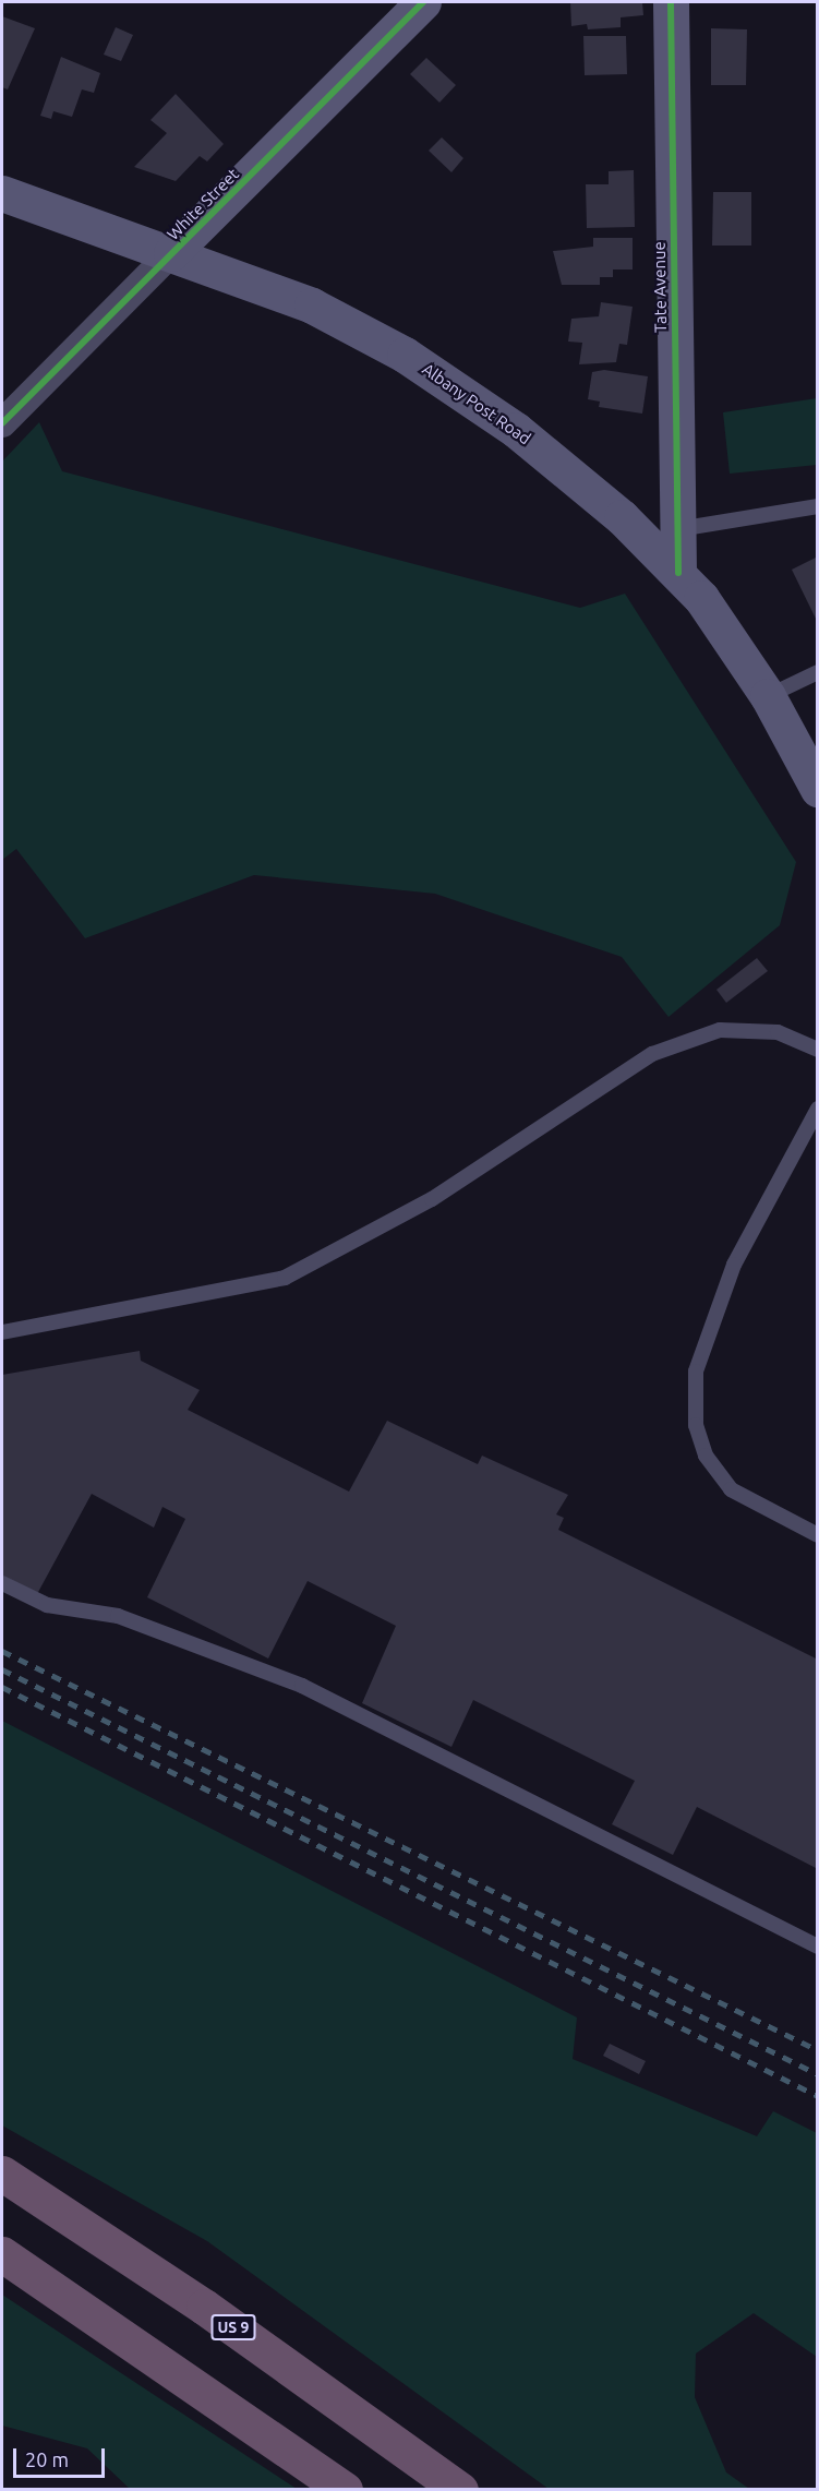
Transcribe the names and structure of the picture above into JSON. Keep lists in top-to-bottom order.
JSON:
{
  "streets": {
    "highway": ["US 9"],
    "main road": ["White Street", "Tate Avenue", "Albany Post Road"]
  },
  "crossings": [
    ["White Street", "Albany Post Road"],
    ["Tate Avenue", "Albany Post Road"]
  ],
  "scale_bar": "20 m"
}
